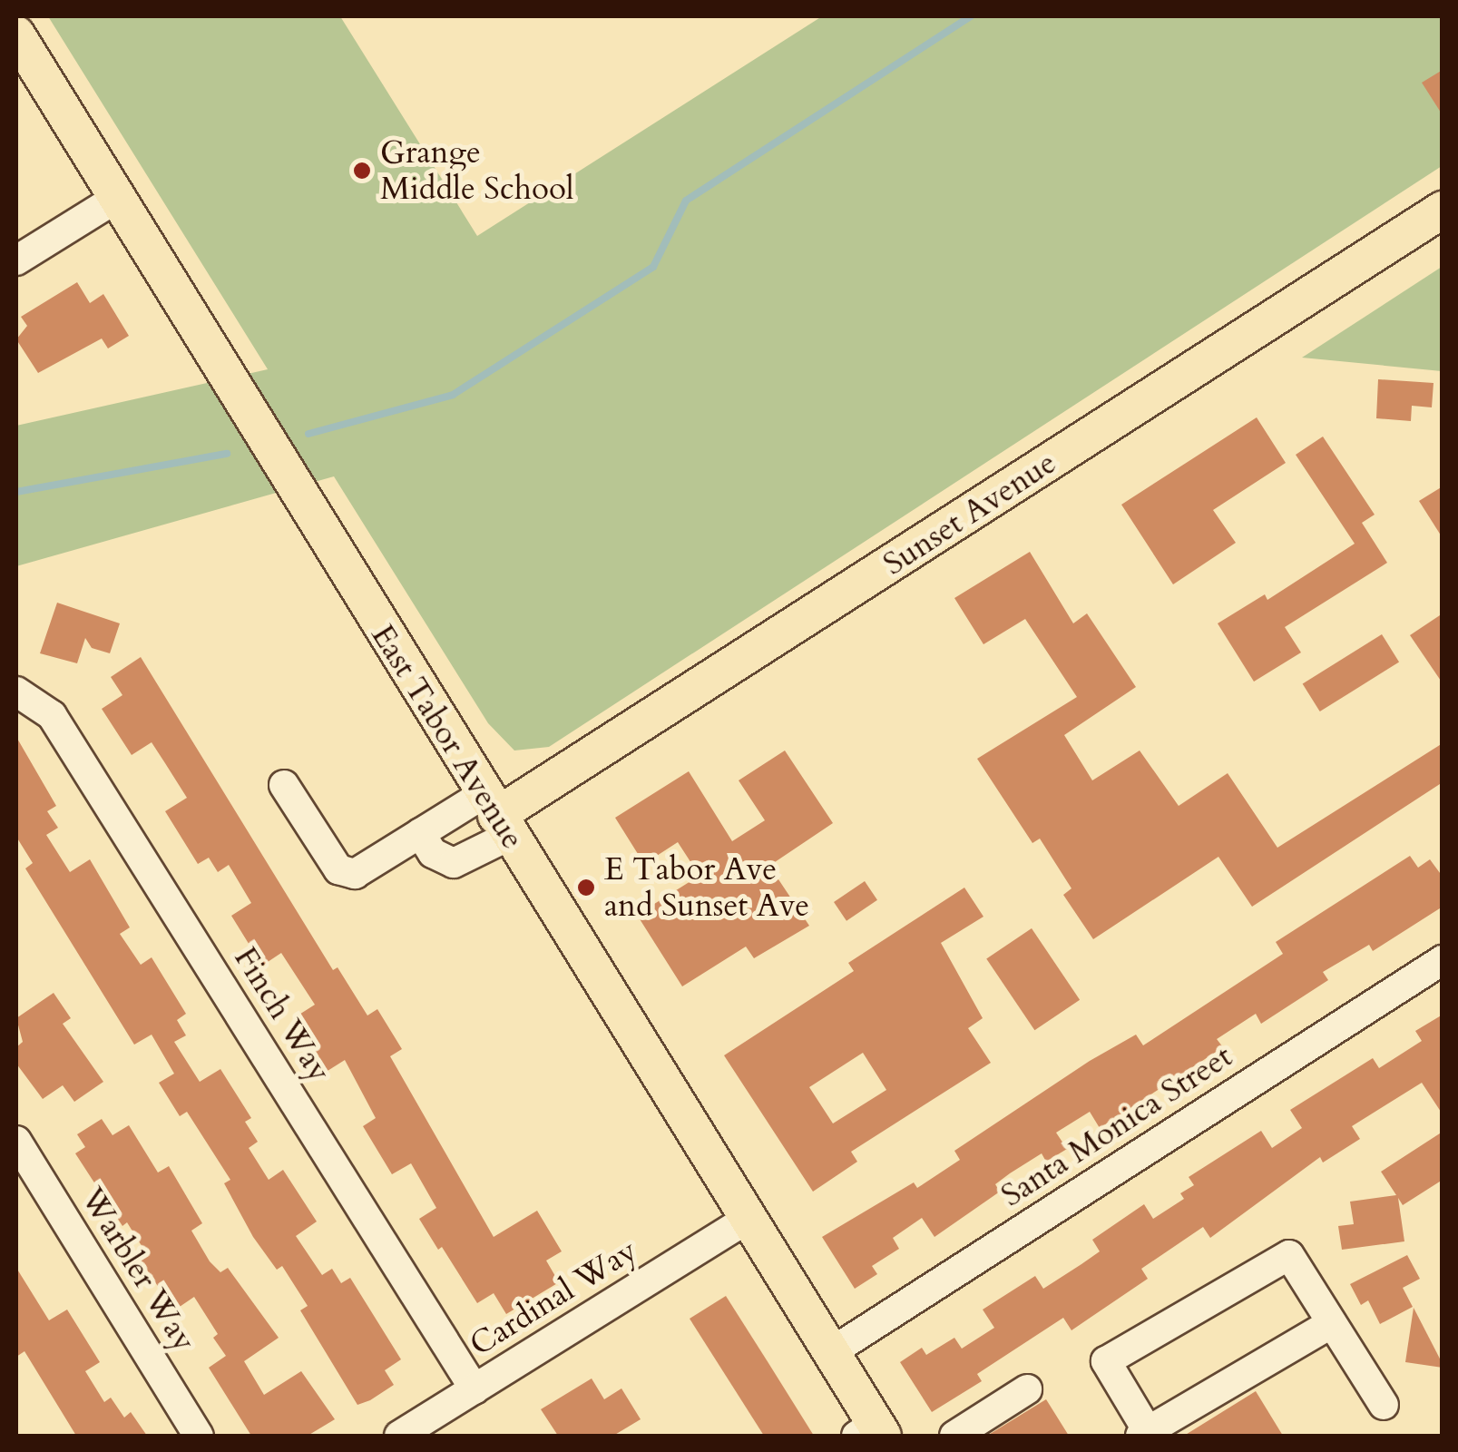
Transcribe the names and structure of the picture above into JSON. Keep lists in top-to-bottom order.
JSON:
{
  "streets": {
    "main road": ["Sunset Avenue", "East Tabor Avenue"],
    "street": [
      "Finch Way",
      "Santa Monica Street",
      "Warbler Way",
      "Cardinal Way"
    ]
  },
  "crossings": [
    ["Sunset Avenue", "East Tabor Avenue"],
    ["East Tabor Avenue", "Santa Monica Street"],
    ["East Tabor Avenue", "Cardinal Way"],
    ["Finch Way", "Cardinal Way"]
  ],
  "places": ["Grange Middle School", "E Tabor Ave and Sunset Ave"]
}
